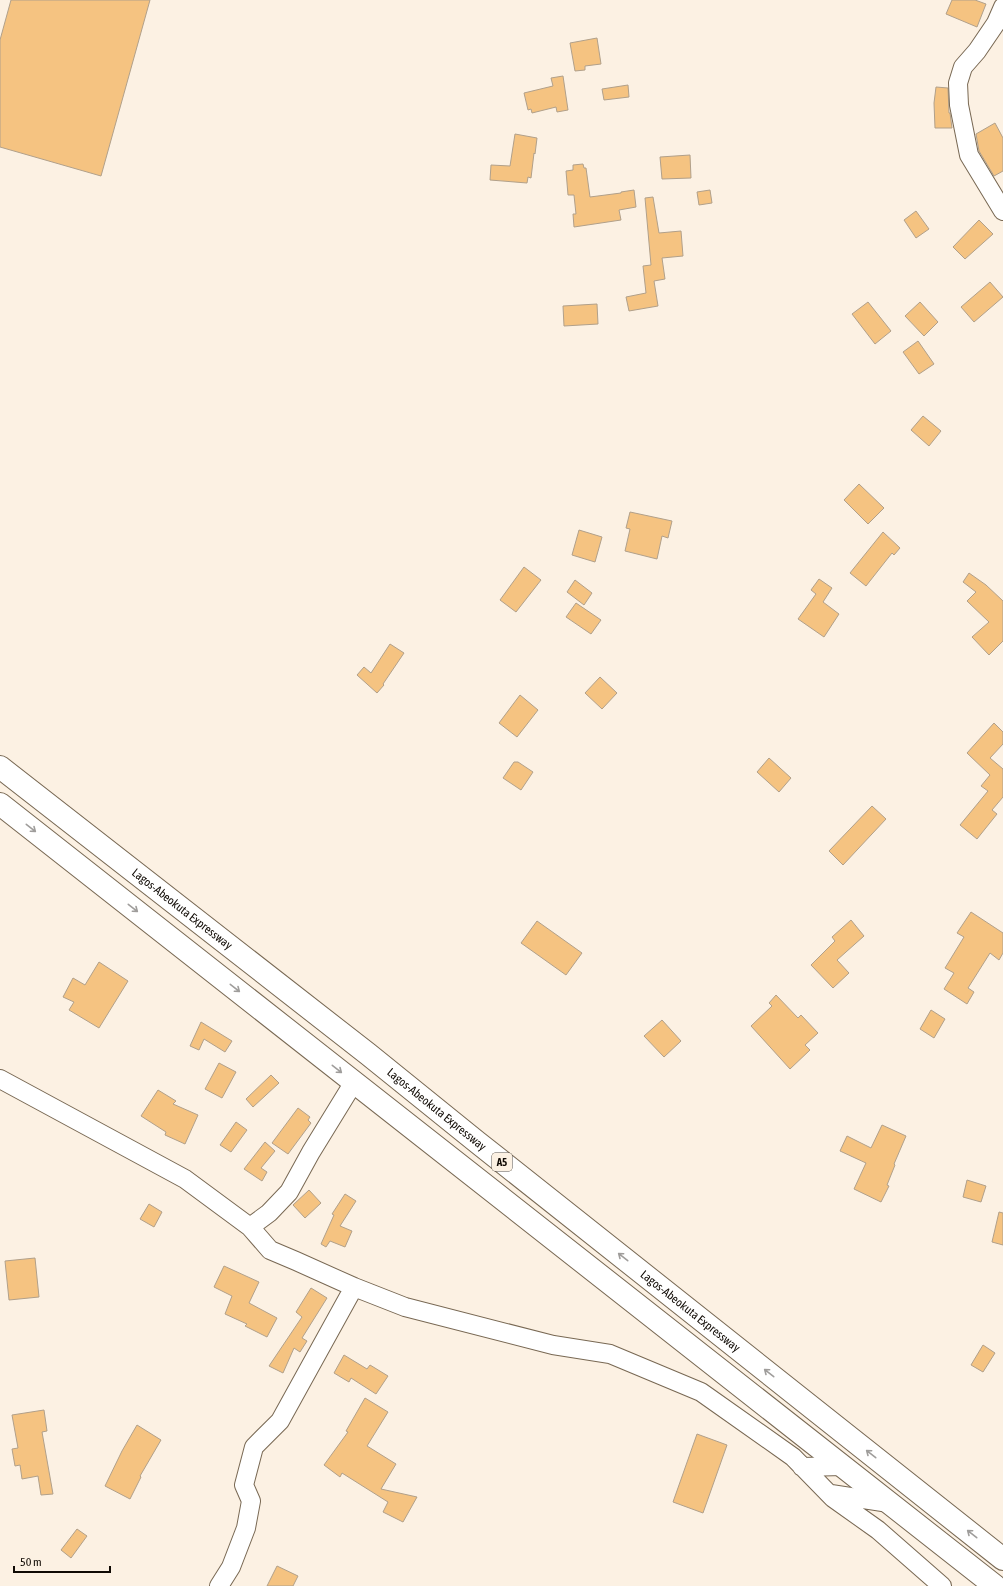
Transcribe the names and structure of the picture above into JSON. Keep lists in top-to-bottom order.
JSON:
{
  "streets": {
    "highway": ["Lagos-Abeokuta Expressway", "A5"]
  },
  "scale_bar": "50 m"
}
